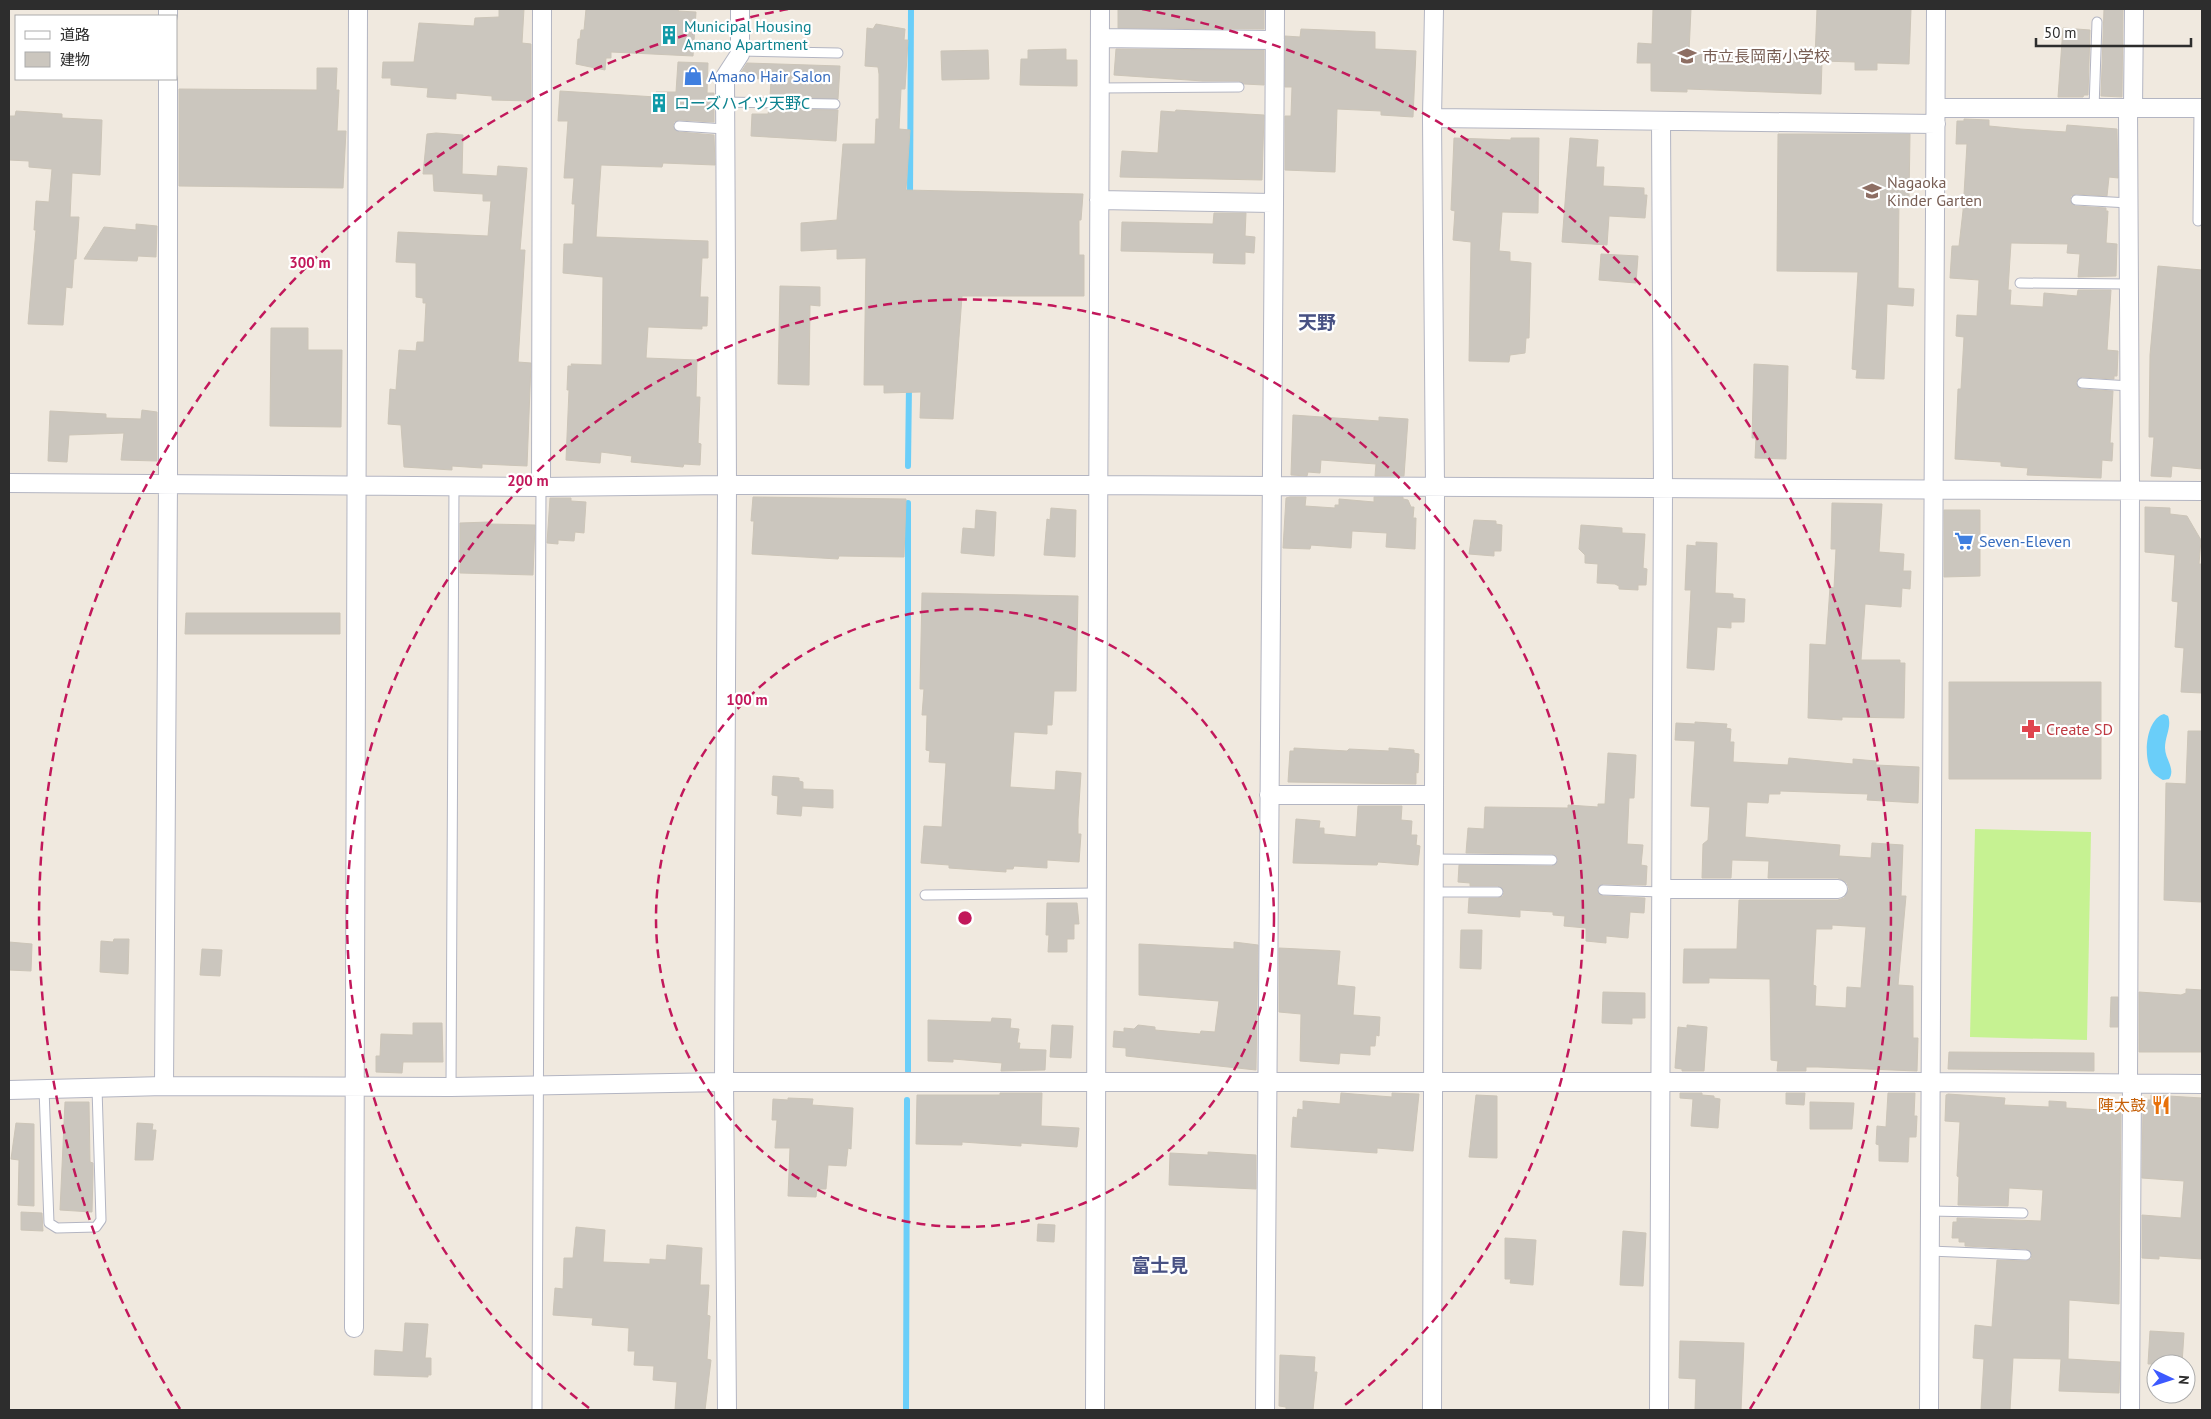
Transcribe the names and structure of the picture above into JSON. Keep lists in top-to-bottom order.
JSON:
{
  "districts": ["天野", "富士見"],
  "places": {
    "building": ["Municipal Housing Amano Apartment", "ローズハイツ天野C"],
    "school or university": ["市立長岡南小学校", "Nagaoka Kinder Garten"],
    "shop": ["Amano Hair Salon"],
    "supermarket": ["Seven-Eleven"],
    "pharmacy": ["Create SD"],
    "restaurant": ["陣太鼓"]
  },
  "legend": ["道路", "建物"],
  "scale_bar": "50 m",
  "north": "right",
  "rings": ["300 m", "200 m", "100 m"]
}
